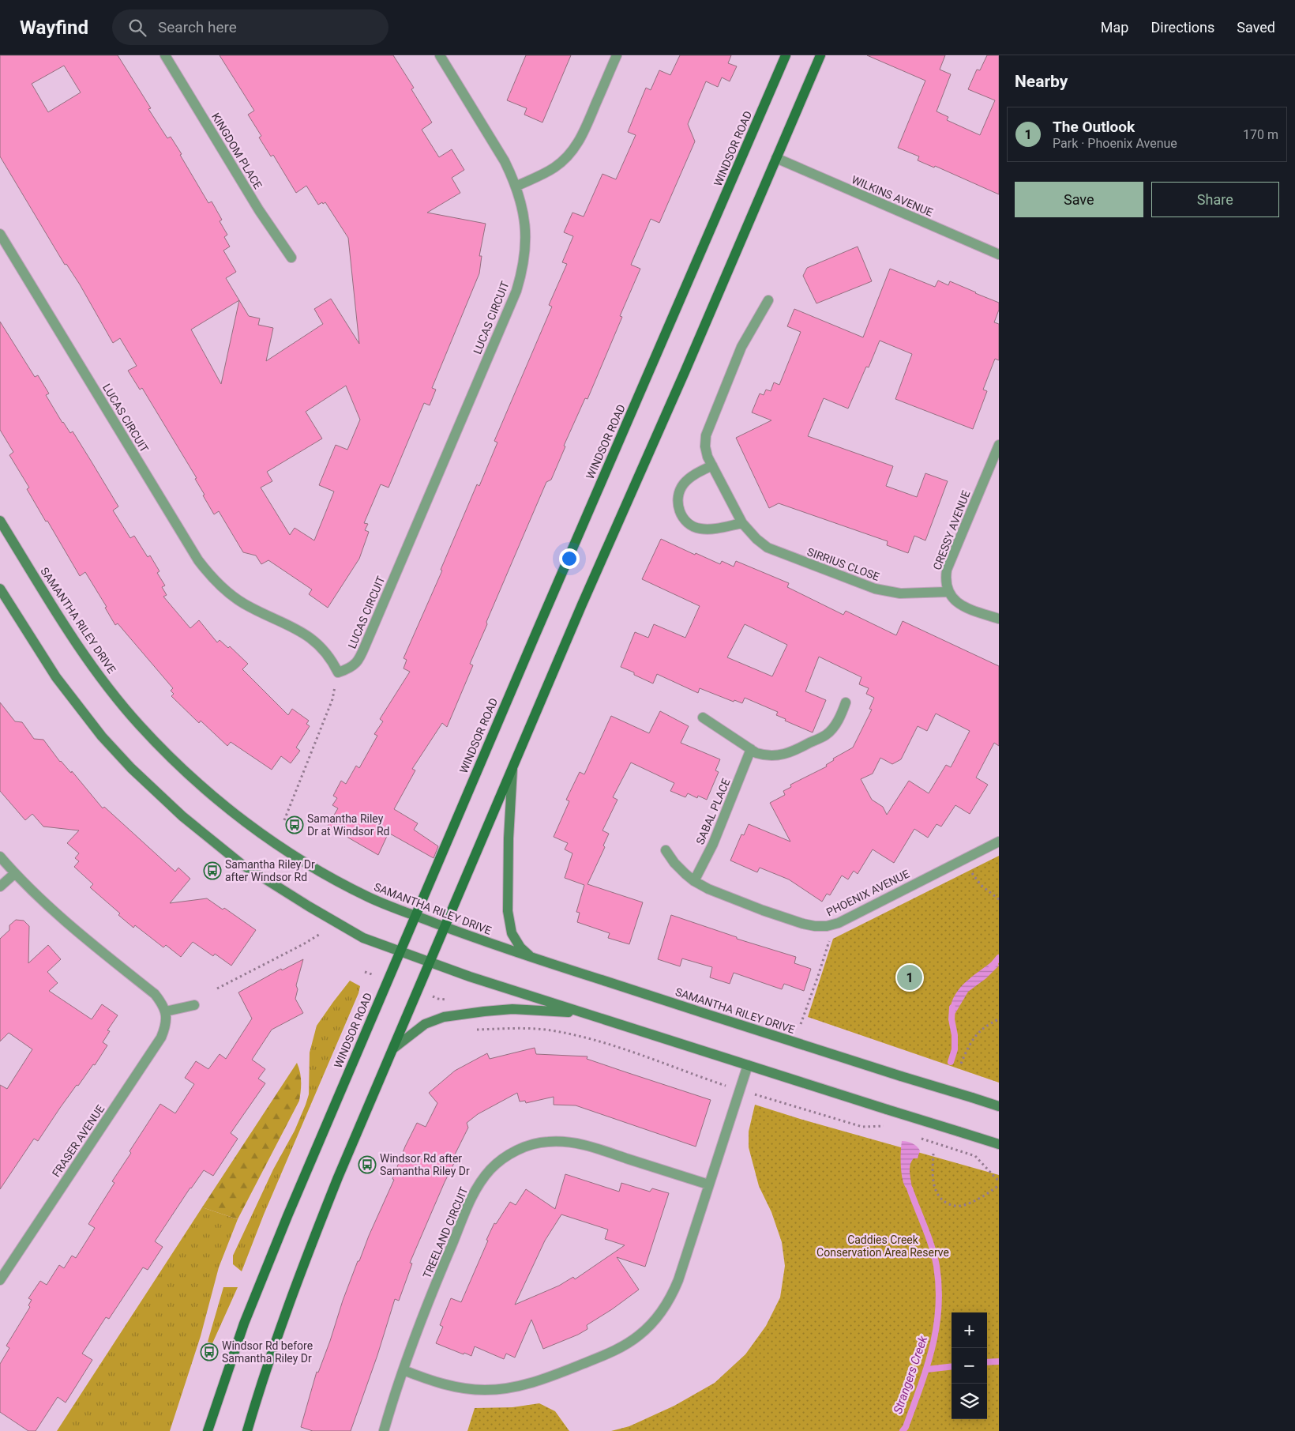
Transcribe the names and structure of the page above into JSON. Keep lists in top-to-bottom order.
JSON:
{
  "streets": {
    "main road": ["WINDSOR ROAD", "SAMANTHA RILEY DRIVE"],
    "street": [
      "KINGDOM PLACE",
      "WILKINS AVENUE",
      "LUCAS CIRCUIT",
      "CRESSY AVENUE",
      "SIRRIUS CLOSE",
      "SABAL PLACE",
      "PHOENIX AVENUE",
      "FRASER AVENUE",
      "TREELAND CIRCUIT"
    ]
  },
  "crossings": [
    ["WINDSOR ROAD", "SAMANTHA RILEY DRIVE"],
    ["CRESSY AVENUE", "SIRRIUS CLOSE"],
    ["SABAL PLACE", "PHOENIX AVENUE"]
  ],
  "water": ["Strangers Creek"],
  "parks": ["Caddies Creek Conservation Area Reserve"],
  "places": {
    "bus stop": [
      "Samantha Riley Dr at Windsor Rd",
      "Samantha Riley Dr after Windsor Rd",
      "Windsor Rd after Samantha Riley Dr",
      "Windsor Rd before Samantha Riley Dr"
    ]
  },
  "page": {
    "header": "Wayfind",
    "search": "Search here",
    "nav": ["Map", "Directions", "Saved"],
    "heading": "Nearby",
    "list": [
      {
        "mark": "1",
        "name": "The Outlook",
        "note": "Park · Phoenix Avenue",
        "value": "170 m"
      }
    ],
    "buttons": ["Save", "Share"],
    "pins": "1",
    "map_buttons": ["+", "−"]
  }
}
